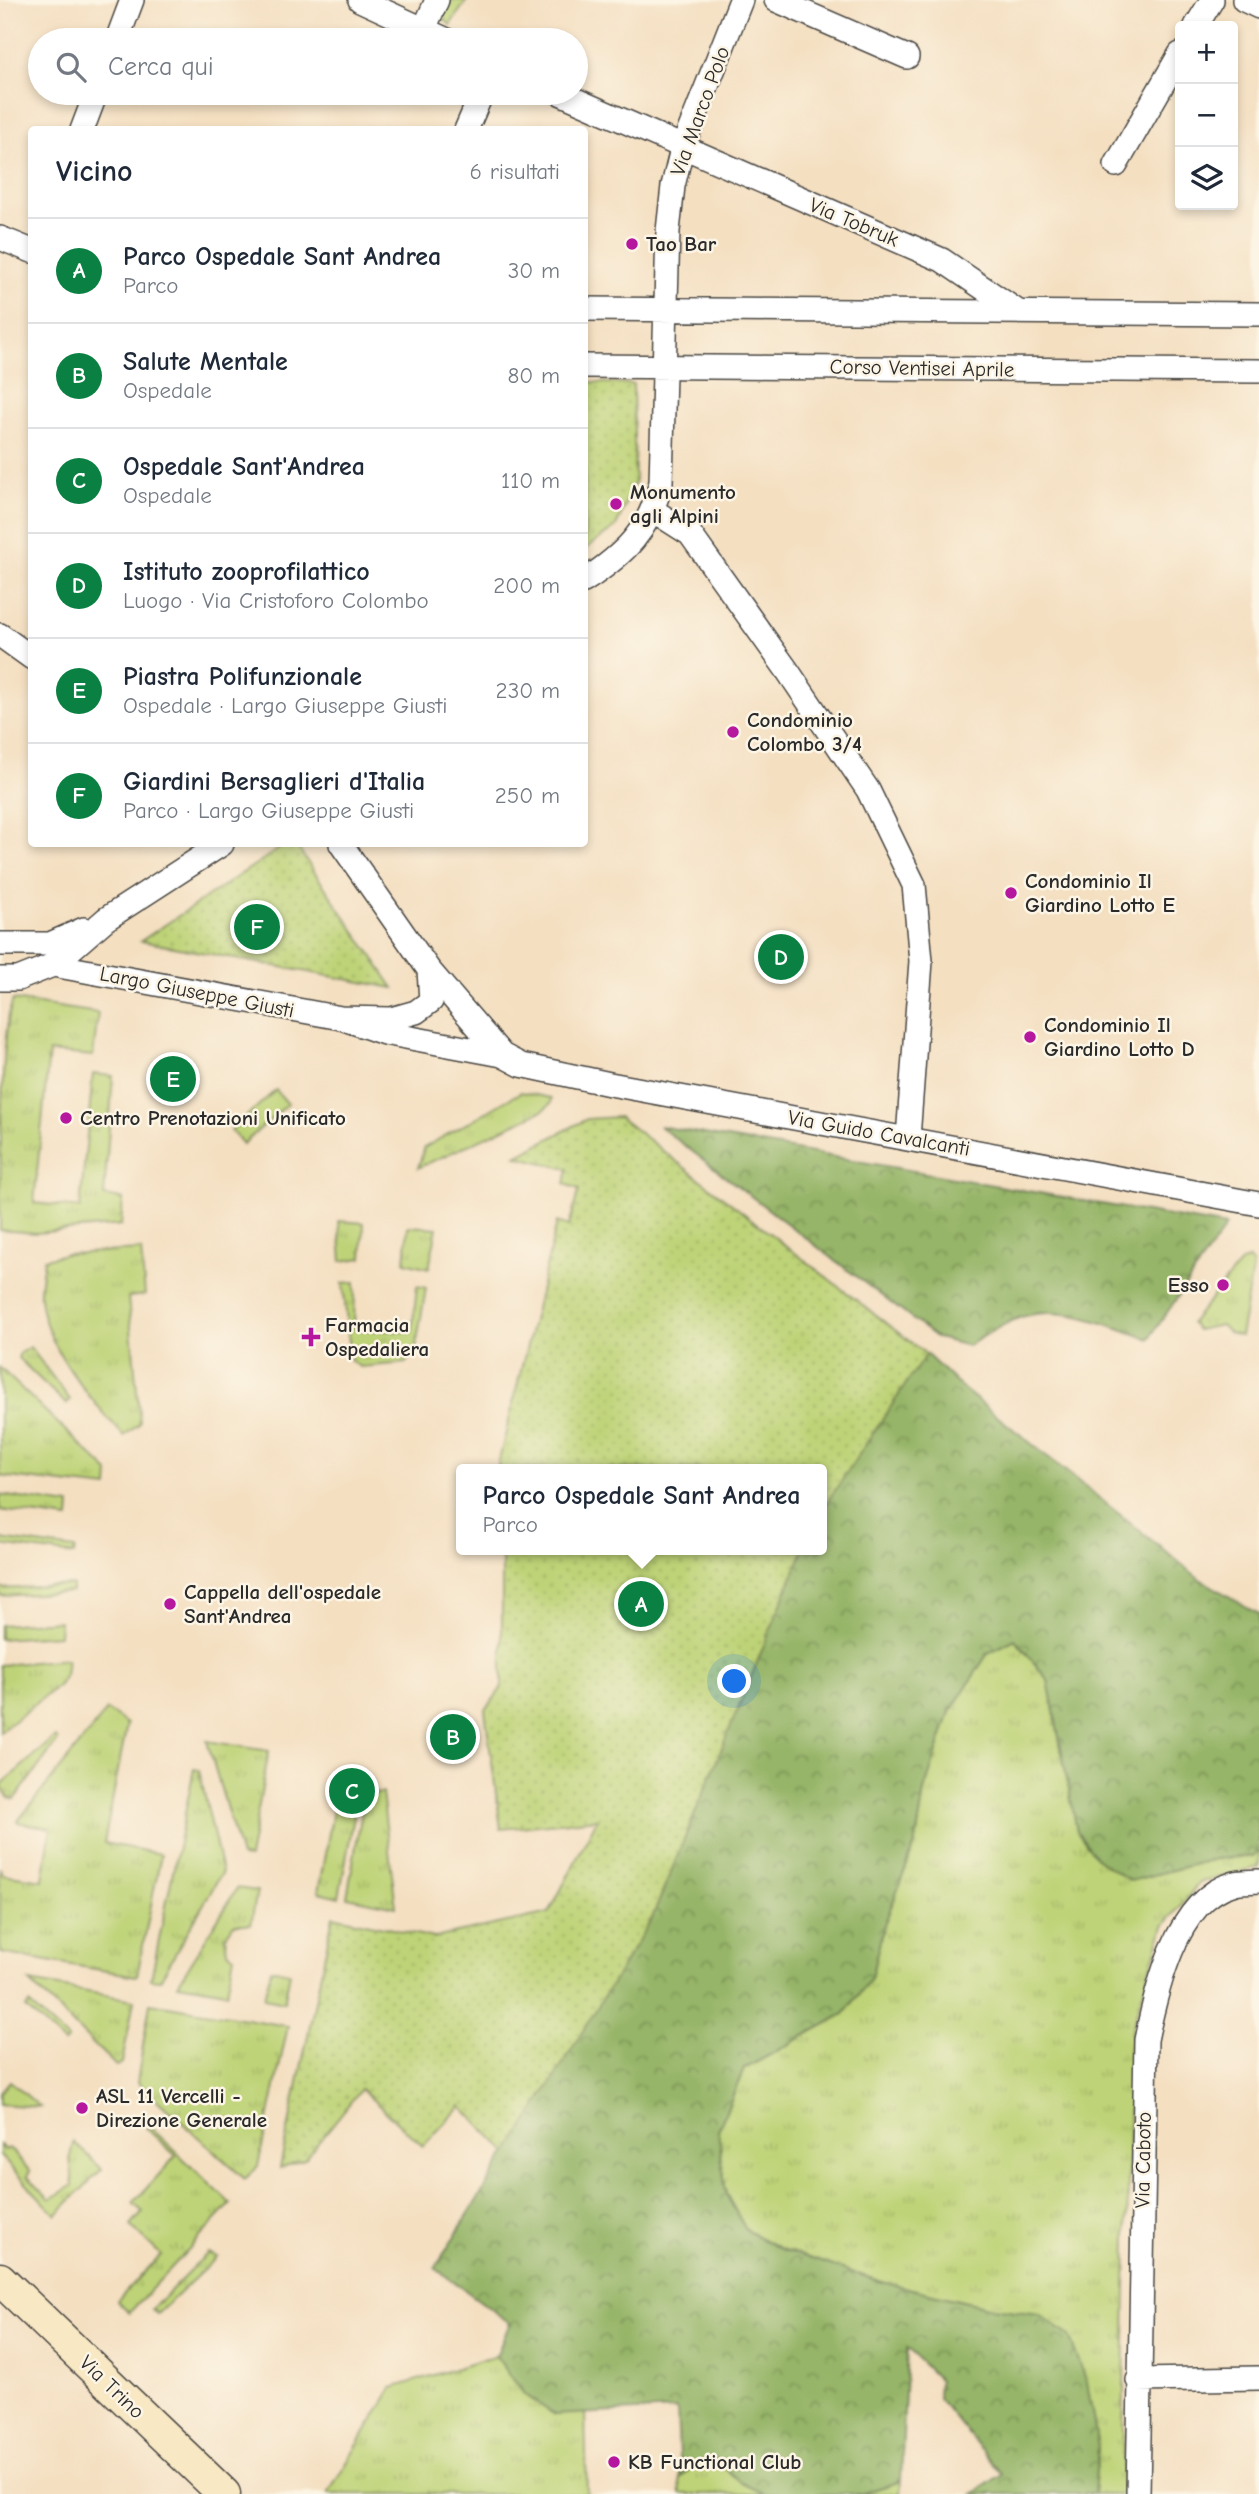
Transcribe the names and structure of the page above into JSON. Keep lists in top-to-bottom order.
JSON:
{
  "streets": {
    "main road": ["Via Trino"],
    "street": [
      "Via Marco Polo",
      "Via Tobruk",
      "Corso Ventisei Aprile",
      "Largo Giuseppe Giusti",
      "Via Guido Cavalcanti",
      "Via Caboto"
    ]
  },
  "crossings": [
    ["Via Marco Polo", "Via Tobruk"],
    ["Via Marco Polo", "Corso Ventisei Aprile"],
    ["Largo Giuseppe Giusti", "Via Guido Cavalcanti"]
  ],
  "places": {
    "other": [
      "Tao Bar",
      "Monumento agli Alpini",
      "Condominio Colombo 3/4",
      "Condominio Il Giardino Lotto E",
      "Condominio Il Giardino Lotto D",
      "Centro Prenotazioni Unificato",
      "Esso",
      "Cappella dell'ospedale Sant'Andrea",
      "ASL 11 Vercelli - Direzione Generale",
      "KB Functional Club"
    ],
    "health": ["Farmacia Ospedaliera"]
  },
  "page": {
    "map_buttons": ["+", "−"],
    "search": "Cerca qui",
    "heading": ["Vicino", "6 risultati"],
    "list": [
      {
        "mark": "A",
        "name": "Parco Ospedale Sant Andrea",
        "note": "Parco",
        "value": "30 m"
      },
      {
        "mark": "B",
        "name": "Salute Mentale",
        "note": "Ospedale",
        "value": "80 m"
      },
      {
        "mark": "C",
        "name": "Ospedale Sant'Andrea",
        "note": "Ospedale",
        "value": "110 m"
      },
      {
        "mark": "D",
        "name": "Istituto zooprofilattico",
        "note": "Luogo · Via Cristoforo Colombo",
        "value": "200 m"
      },
      {
        "mark": "E",
        "name": "Piastra Polifunzionale",
        "note": "Ospedale · Largo Giuseppe Giusti",
        "value": "230 m"
      },
      {
        "mark": "F",
        "name": "Giardini Bersaglieri d'Italia",
        "note": "Parco · Largo Giuseppe Giusti",
        "value": "250 m"
      }
    ],
    "pins": [
      "F",
      "D",
      "E",
      "A",
      "B",
      "C"
    ],
    "popup": ["Parco Ospedale Sant Andrea", "Parco"]
  }
}
